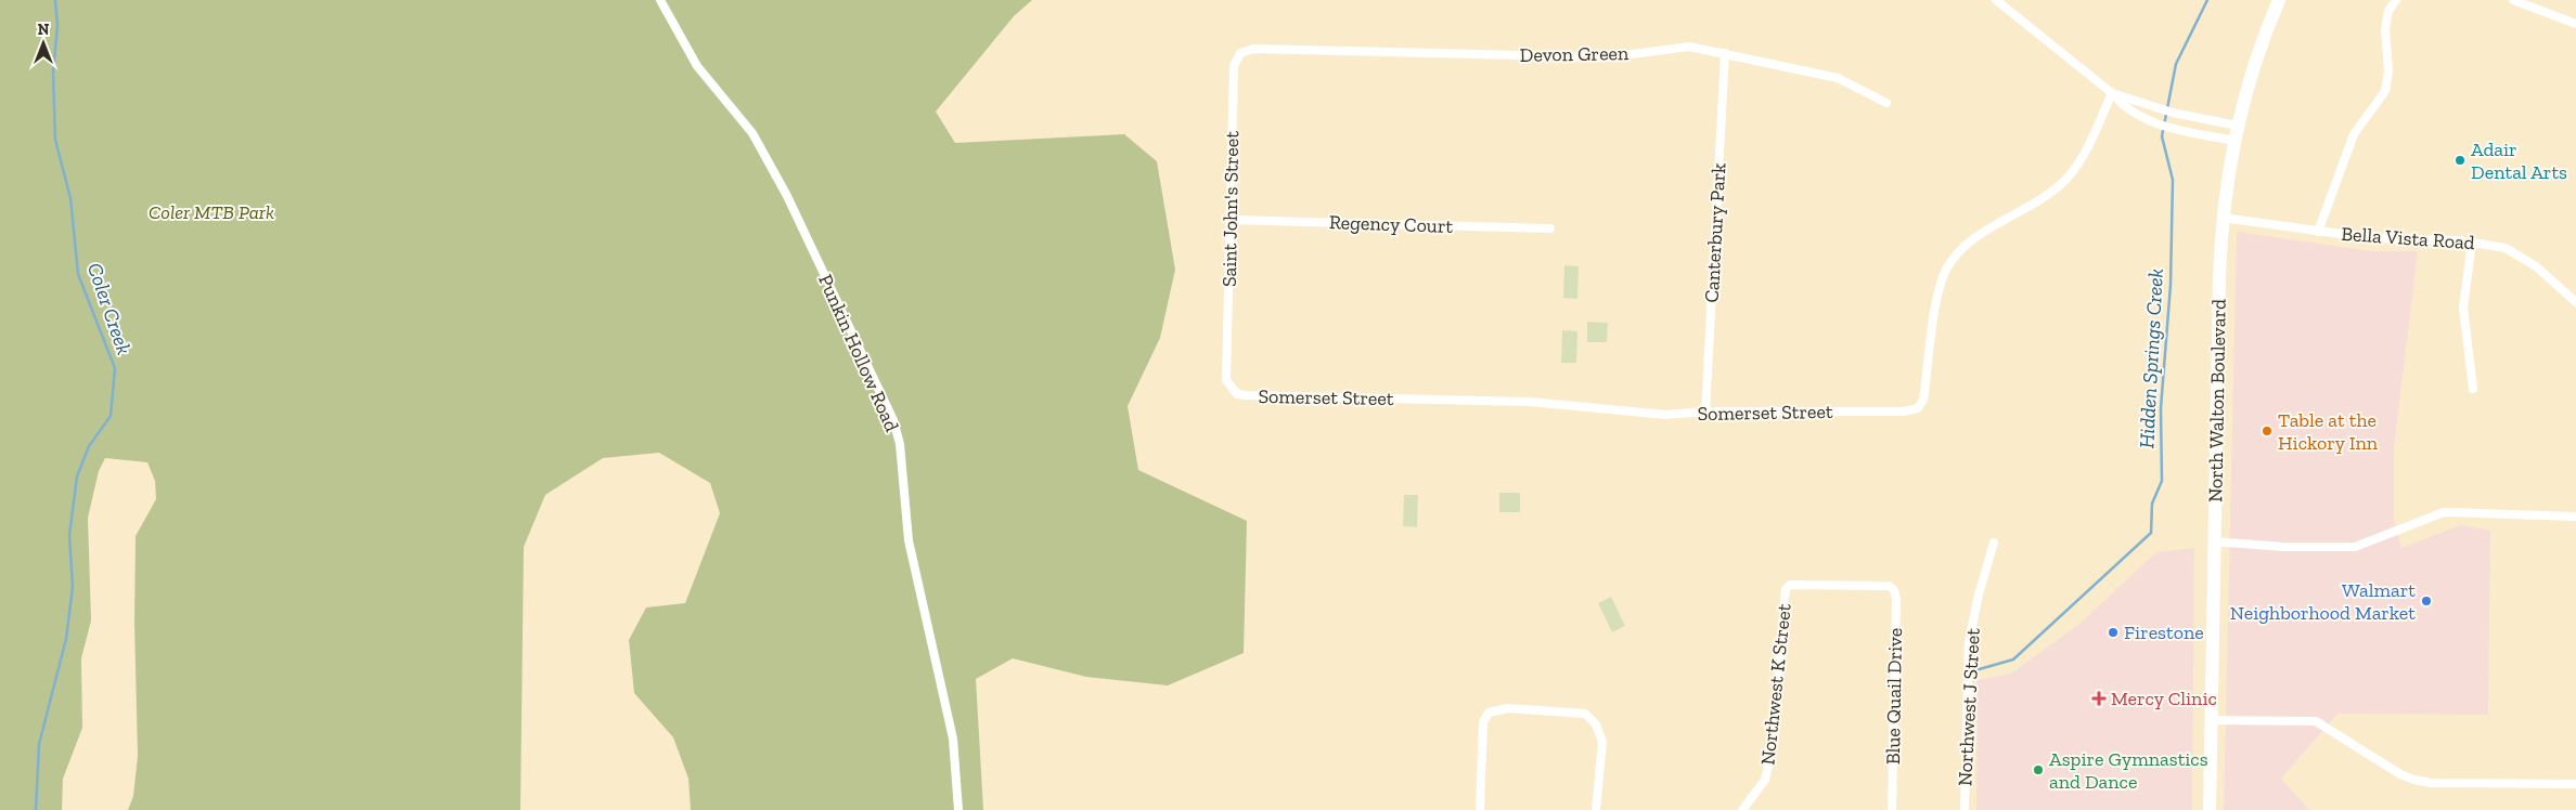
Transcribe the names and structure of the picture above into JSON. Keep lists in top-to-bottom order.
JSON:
{
  "streets": {
    "main road": ["North Walton Boulevard"],
    "street": [
      "Devon Green",
      "Saint John's Street",
      "Regency Court",
      "Canterbury Park",
      "Bella Vista Road",
      "Punkin Hollow Road",
      "Somerset Street",
      "Northwest K Street",
      "Blue Quail Drive",
      "Northwest J Street"
    ]
  },
  "crossings": [
    ["Devon Green", "Saint John's Street"],
    ["Devon Green", "Canterbury Park"],
    ["Saint John's Street", "Regency Court"],
    ["Saint John's Street", "Somerset Street"],
    ["Canterbury Park", "Somerset Street"],
    ["Bella Vista Road", "North Walton Boulevard"],
    ["Northwest K Street", "Blue Quail Drive"]
  ],
  "water": ["Coler Creek", "Hidden Springs Creek"],
  "parks": ["Coler MTB Park"],
  "places": {
    "other": [
      "Adair Dental Arts",
      "Table at the Hickory Inn",
      "Walmart Neighborhood Market",
      "Firestone",
      "Aspire Gymnastics and Dance"
    ],
    "health": ["Mercy Clinic"]
  },
  "north": "top"
}
